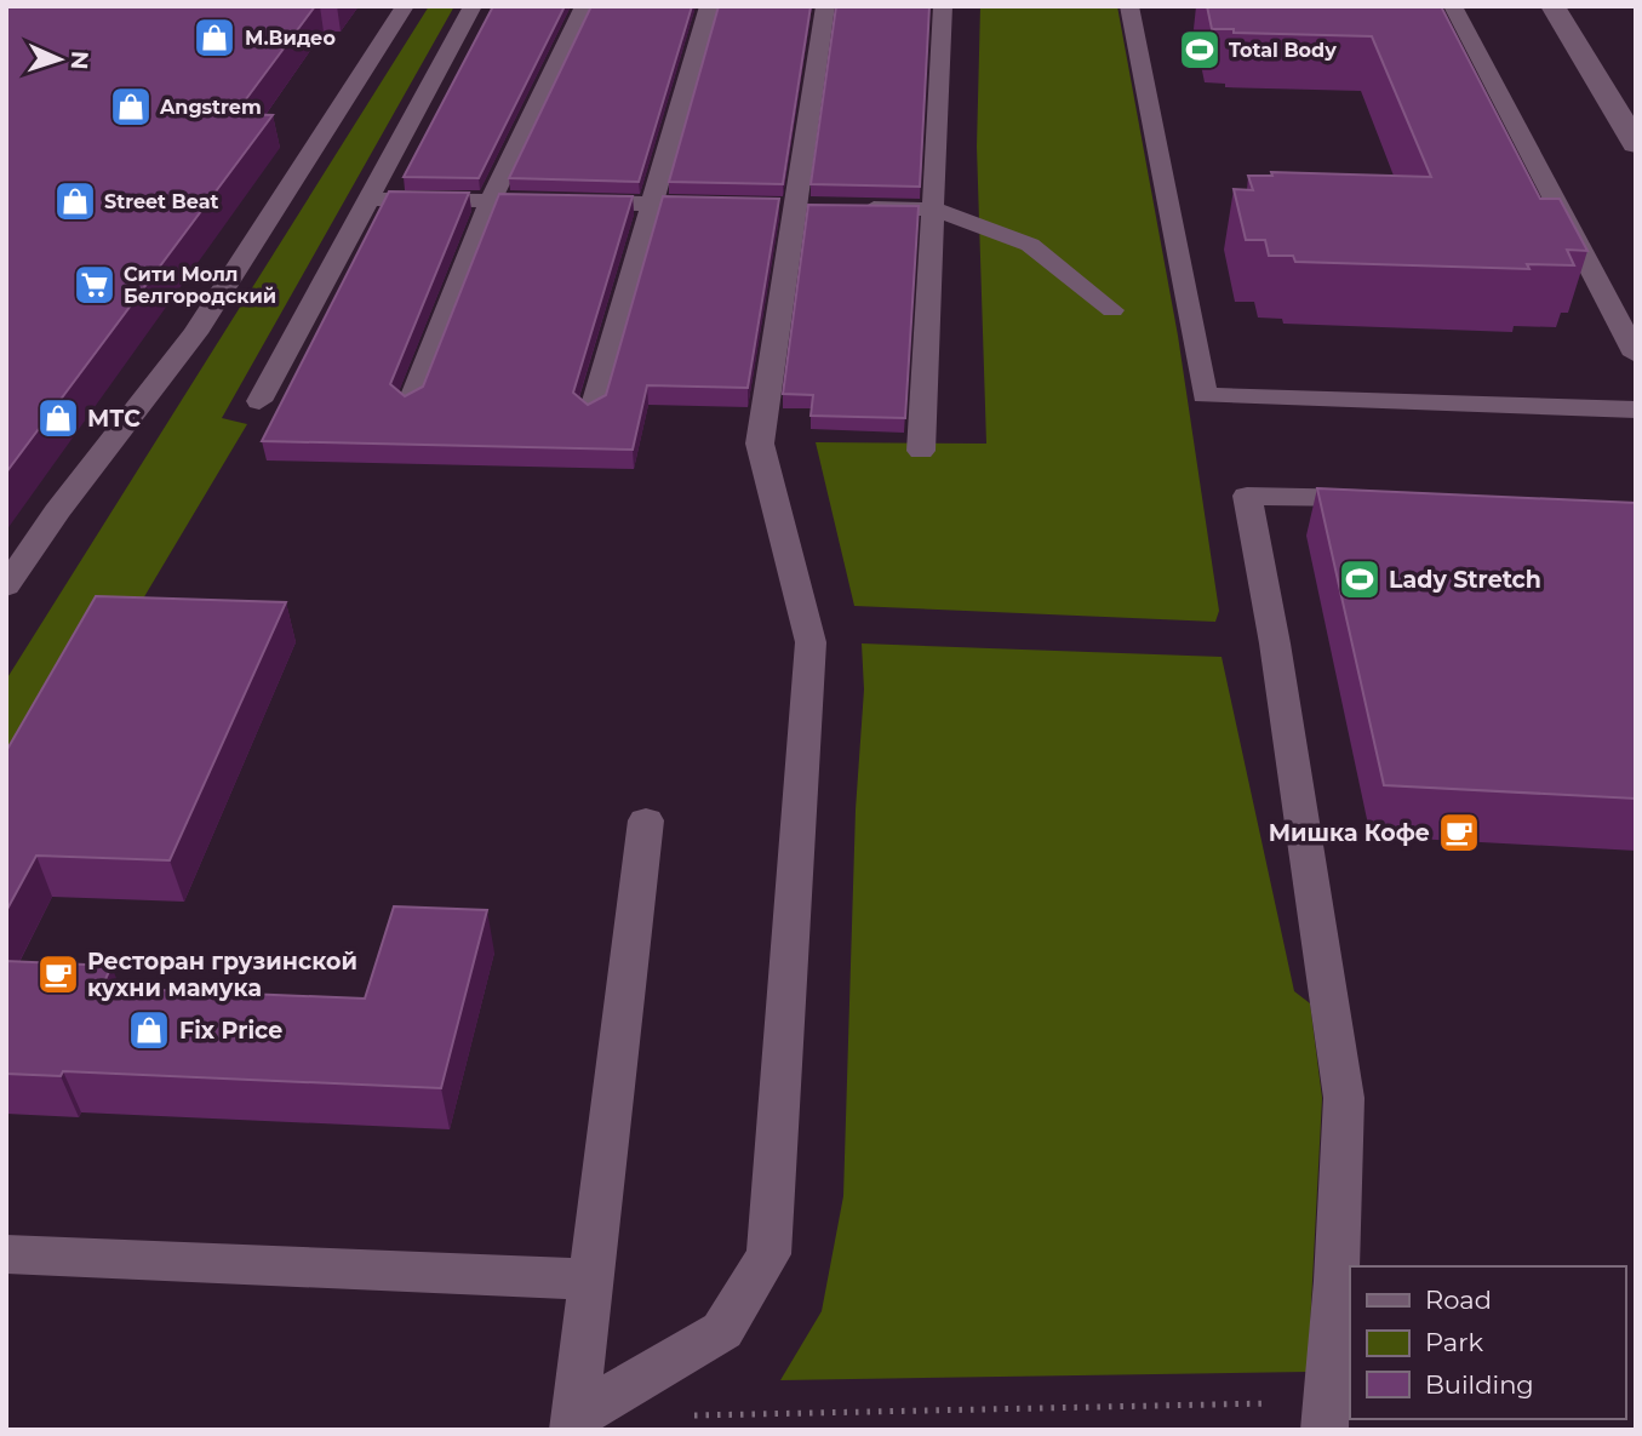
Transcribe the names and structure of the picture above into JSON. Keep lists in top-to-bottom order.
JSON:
{
  "places": {
    "shop": [
      "М.Видео",
      "Angstrem",
      "Street Beat",
      "МТС",
      "Fix Price"
    ],
    "sports": ["Total Body", "Lady Stretch"],
    "supermarket": ["Сити Молл Белгородский"],
    "cafe": ["Мишка Кофе", "Ресторан грузинской кухни мамука"]
  },
  "legend": ["Road", "Park", "Building"],
  "north": "right"
}
